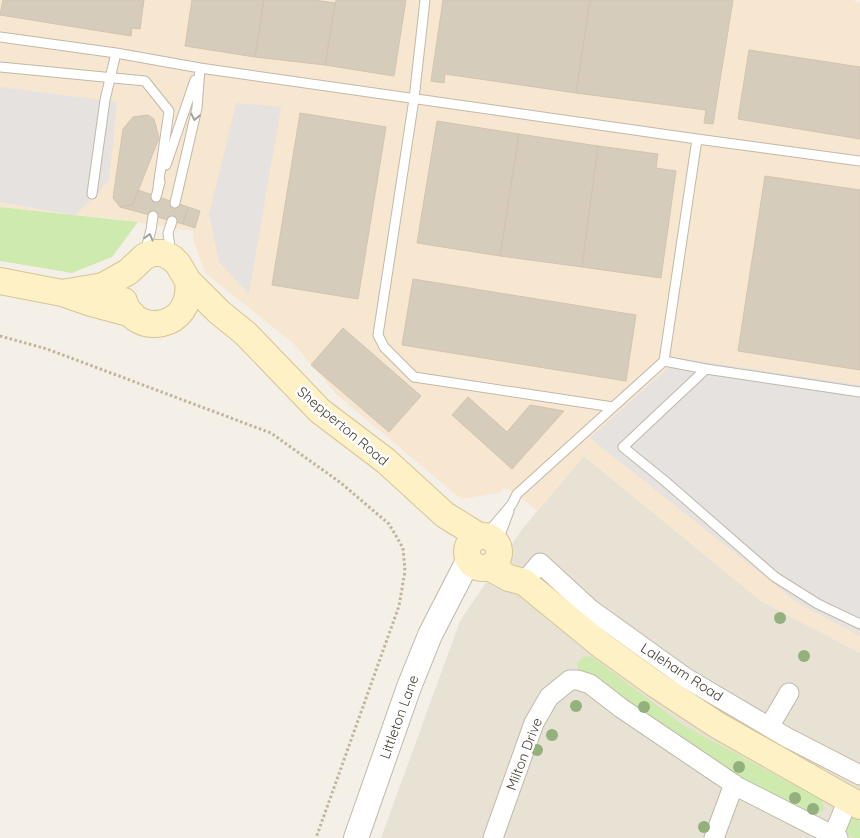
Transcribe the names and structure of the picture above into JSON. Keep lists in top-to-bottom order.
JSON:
{
  "streets": {
    "main road": ["Shepperton Road", "Laleham Road"],
    "street": ["Littleton Lane", "Milton Drive"]
  },
  "crossings": [
    ["Shepperton Road", "Laleham Road"],
    ["Shepperton Road", "Littleton Lane"],
    ["Laleham Road", "Littleton Lane"]
  ]
}
